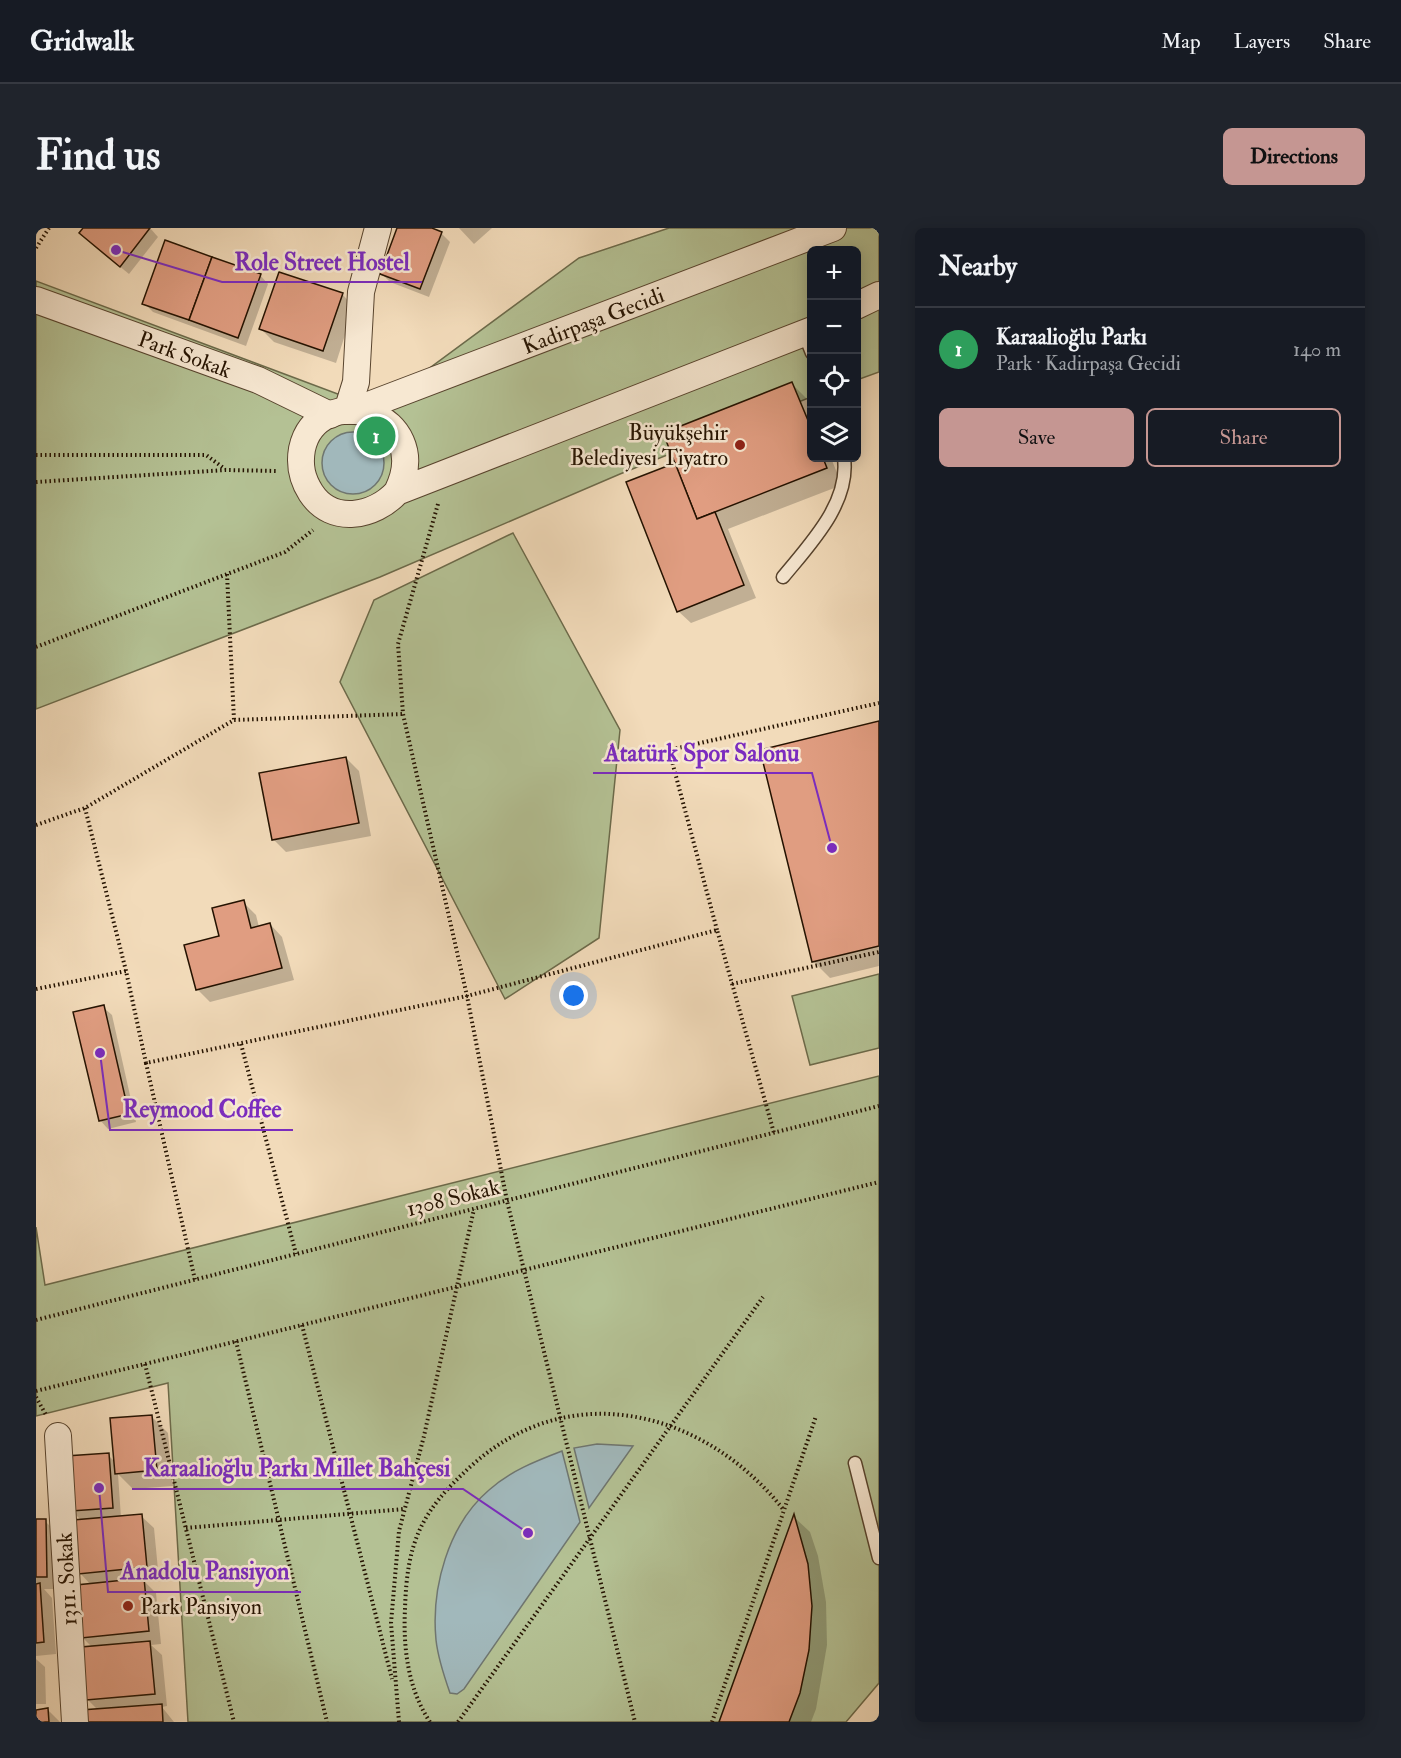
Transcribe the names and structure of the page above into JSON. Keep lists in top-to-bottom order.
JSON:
{
  "streets": {
    "street": ["Kadirpaşa Gecidi", "Park Sokak", "1311. Sokak"],
    "path": ["1308 Sokak"]
  },
  "crossings": [
    ["Kadirpaşa Gecidi", "Park Sokak"]
  ],
  "places": [
    "Role Street Hostel",
    "Büyükşehir Belediyesi Tiyatro",
    "Atatürk Spor Salonu",
    "Reymood Coffee",
    "Anadolu Pansiyon",
    "Karaalioğlu Parkı Millet Bahçesi",
    "Park Pansiyon"
  ],
  "page": {
    "header": "Gridwalk",
    "nav": ["Map", "Layers", "Share"],
    "buttons": [
      "Directions",
      ["Save", "Share"]
    ],
    "title": "Find us",
    "heading": "Nearby",
    "map_buttons": ["+", "−"],
    "list": [
      {
        "mark": "1",
        "name": "Karaalioğlu Parkı",
        "note": "Park · Kadirpaşa Gecidi",
        "value": "140 m"
      }
    ],
    "pins": "1"
  }
}
